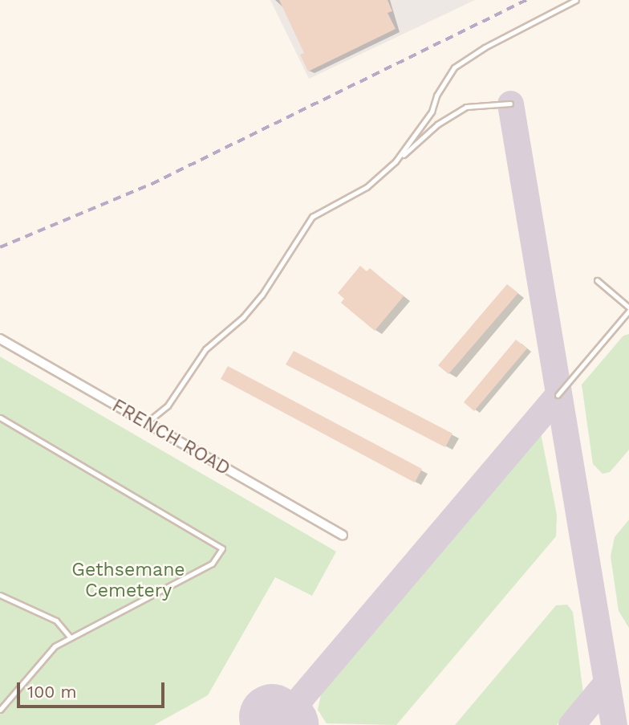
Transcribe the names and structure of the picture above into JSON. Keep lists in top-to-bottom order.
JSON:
{
  "streets": {
    "street": ["FRENCH ROAD"]
  },
  "parks": ["Gethsemane Cemetery"],
  "scale_bar": "100 m"
}
